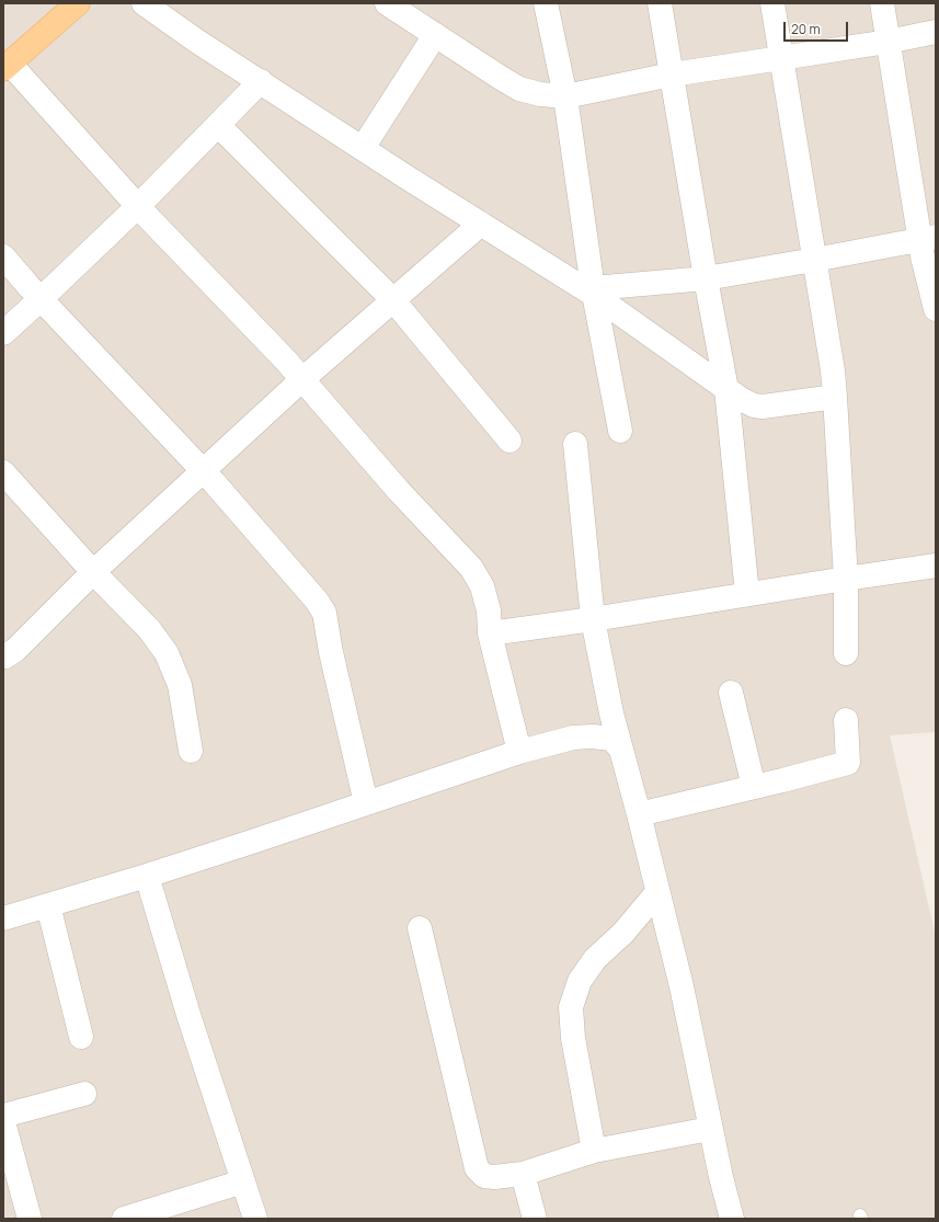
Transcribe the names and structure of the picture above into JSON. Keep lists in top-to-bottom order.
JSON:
{
  "scale_bar": "20 m"
}
